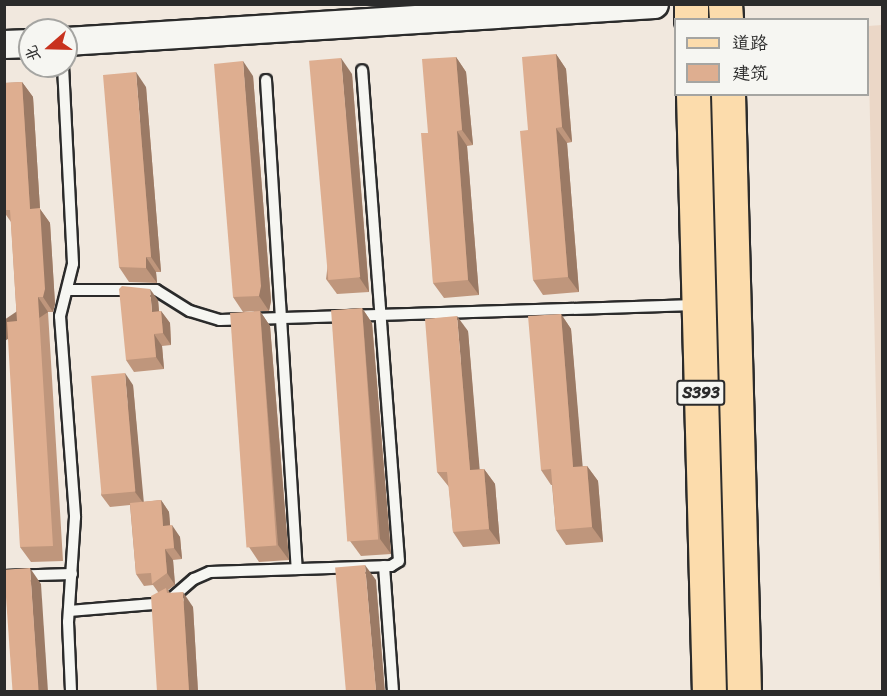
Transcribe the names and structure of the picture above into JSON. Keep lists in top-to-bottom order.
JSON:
{
  "streets": {
    "main road": ["S393"]
  },
  "legend": ["道路", "建筑"],
  "north": "left"
}
